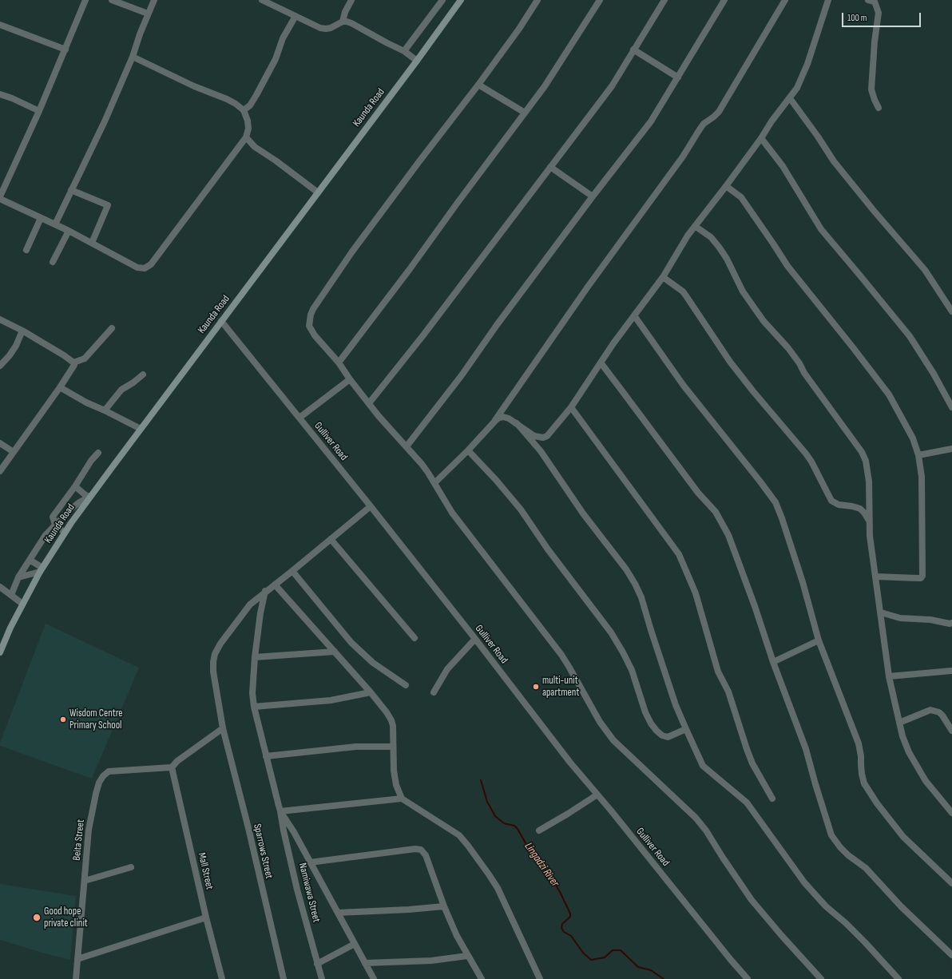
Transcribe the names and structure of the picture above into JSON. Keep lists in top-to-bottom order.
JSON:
{
  "streets": {
    "main road": ["Kaunda Road"],
    "street": [
      "Gulliver Road",
      "Beita Street",
      "Sparrows Street",
      "Mall Street",
      "Namiwawa Street"
    ]
  },
  "crossings": [
    ["Kaunda Road", "Gulliver Road"],
    ["Gulliver Road", "Sparrows Street"],
    ["Beita Street", "Mall Street"]
  ],
  "water": ["Lingadzi River"],
  "places": ["multi-unit apartment", "Wisdom Centre Primary School", "Good hope private clinit"],
  "scale_bar": "100 m"
}
